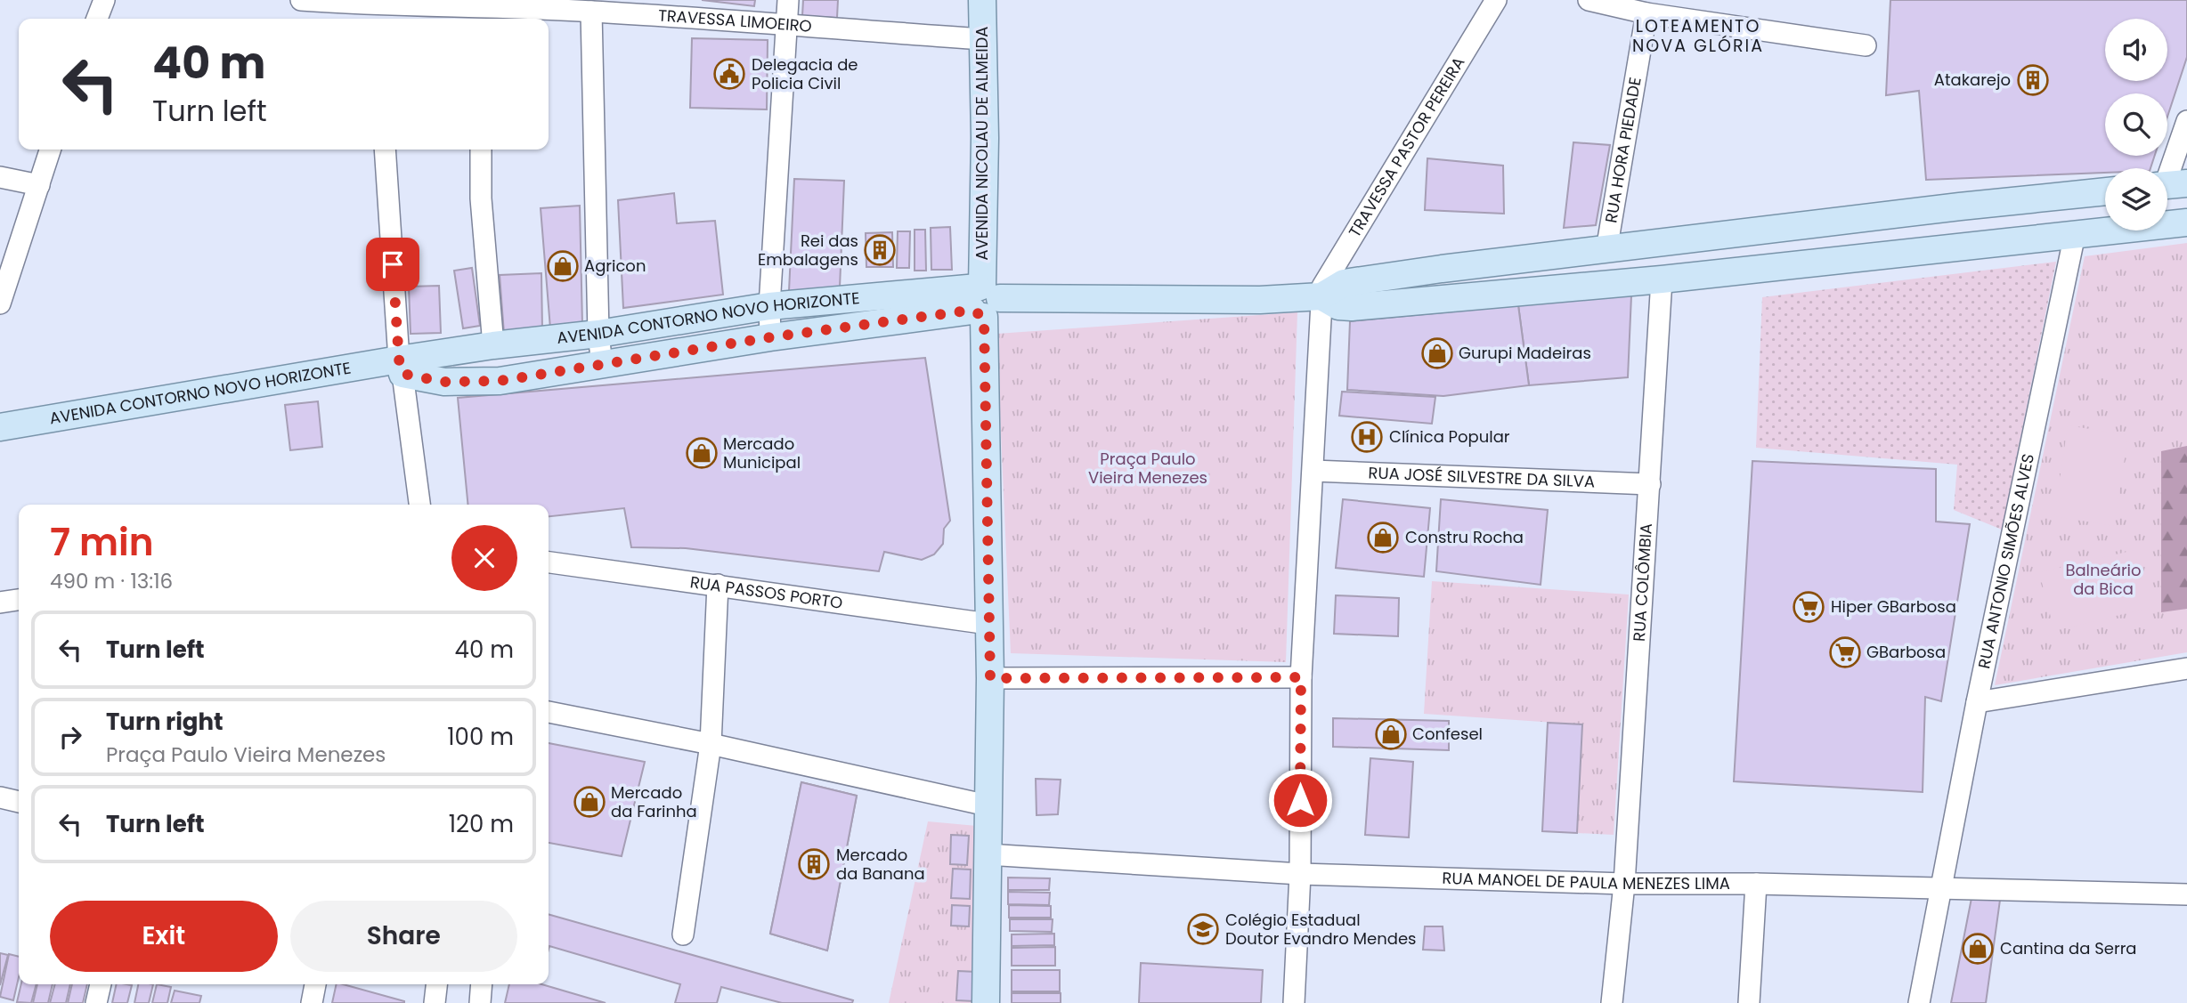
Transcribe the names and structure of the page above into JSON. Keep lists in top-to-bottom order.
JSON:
{
  "streets": {
    "main road": ["AVENIDA NICOLAU DE ALMEIDA", "AVENIDA CONTORNO NOVO HORIZONTE"],
    "street": [
      "TRAVESSA LIMOEIRO",
      "TRAVESSA PASTOR PEREIRA",
      "RUA HORA PIEDADE",
      "RUA JOSÉ SILVESTRE DA SILVA",
      "RUA ANTONIO SIMÕES ALVES",
      "RUA COLÔMBIA",
      "RUA PASSOS PORTO",
      "RUA MANOEL DE PAULA MENEZES LIMA"
    ]
  },
  "crossings": [
    ["TRAVESSA LIMOEIRO", "AVENIDA NICOLAU DE ALMEIDA"],
    ["AVENIDA NICOLAU DE ALMEIDA", "AVENIDA CONTORNO NOVO HORIZONTE"],
    ["RUA JOSÉ SILVESTRE DA SILVA", "RUA COLÔMBIA"],
    ["RUA ANTONIO SIMÕES ALVES", "RUA MANOEL DE PAULA MENEZES LIMA"],
    ["RUA COLÔMBIA", "RUA MANOEL DE PAULA MENEZES LIMA"]
  ],
  "districts": ["LOTEAMENTO NOVA GLÓRIA"],
  "parks": ["Praça Paulo Vieira Menezes", "Balneário da Bica"],
  "places": {
    "public building": ["Delegacia de Policia Civil"],
    "building": ["Atakarejo", "Rei das Embalagens", "Mercado da Banana"],
    "shop": [
      "Agricon",
      "Gurupi Madeiras",
      "Mercado Municipal",
      "Constru Rocha",
      "Confesel",
      "Mercado da Farinha",
      "Cantina da Serra"
    ],
    "hospital": ["Clínica Popular"],
    "supermarket": ["Hiper GBarbosa", "GBarbosa"],
    "school or university": ["Colégio Estadual Doutor Evandro Mendes"]
  },
  "page": {
    "turn": ["40 m", "Turn left"],
    "heading": ["7 min", "490 m · 13:16"],
    "list": [
      {
        "name": "Turn left",
        "value": "40 m"
      },
      {
        "name": "Turn right",
        "note": "Praça Paulo Vieira Menezes",
        "value": "100 m"
      },
      {
        "name": "Turn left",
        "value": "120 m"
      }
    ],
    "buttons": ["Exit", "Share"]
  }
}
